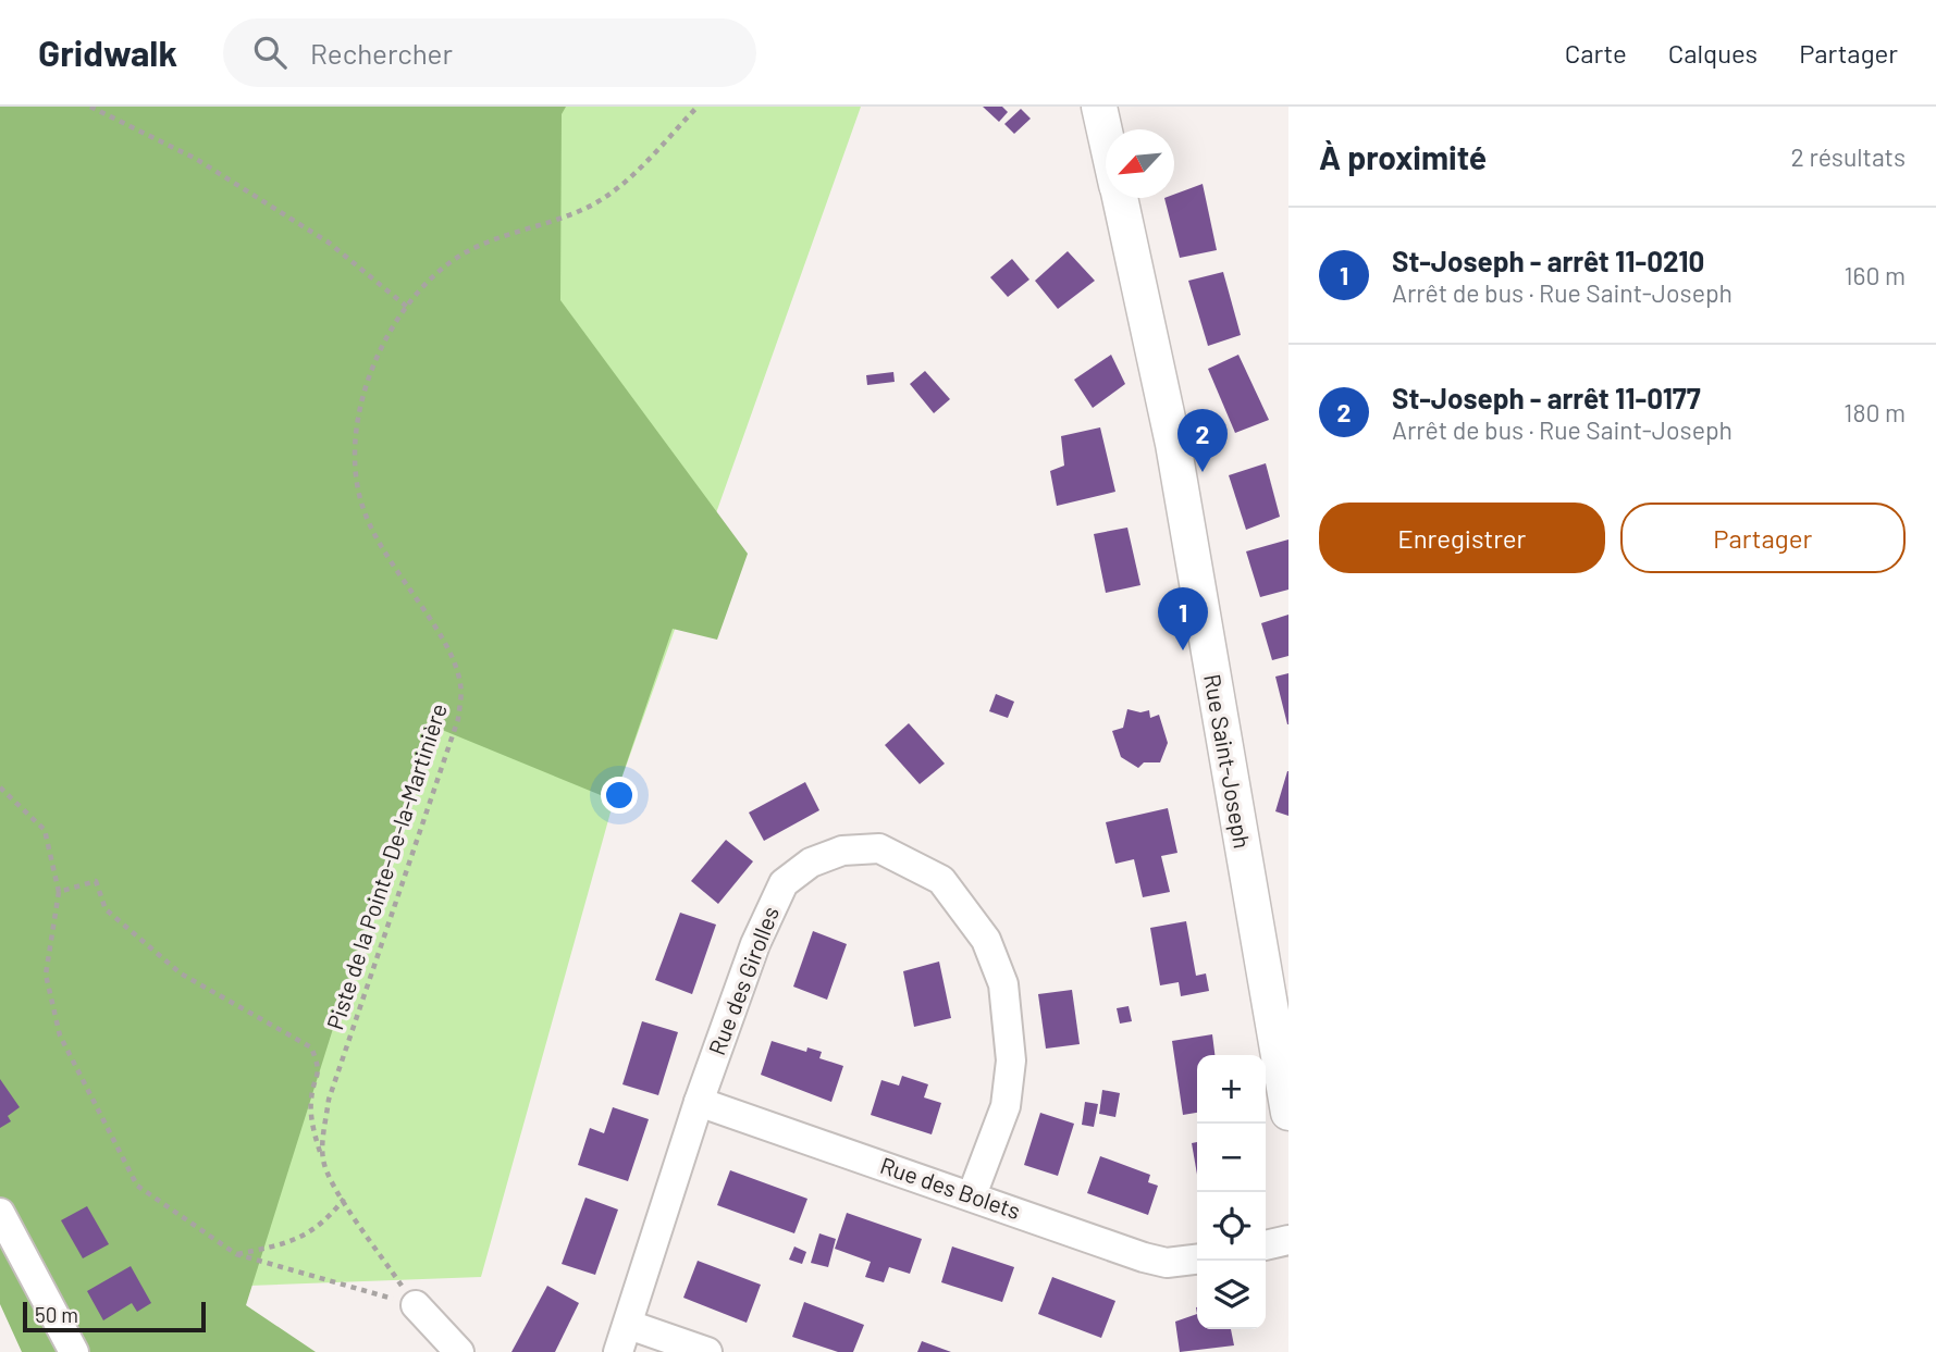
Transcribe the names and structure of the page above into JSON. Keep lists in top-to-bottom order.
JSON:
{
  "streets": {
    "street": ["Rue Saint-Joseph", "Rue des Girolles", "Rue des Bolets"],
    "path": ["Piste de la Pointe-De-la-Martinière"]
  },
  "crossings": [
    ["Rue des Girolles", "Rue des Bolets"]
  ],
  "scale_bar": "50 m",
  "north": "bottom left",
  "page": {
    "header": "Gridwalk",
    "search": "Rechercher",
    "nav": ["Carte", "Calques", "Partager"],
    "heading": ["À proximité", "2 résultats"],
    "list": [
      {
        "mark": "1",
        "name": "St-Joseph - arrêt 11-0210",
        "note": "Arrêt de bus · Rue Saint-Joseph",
        "value": "160 m"
      },
      {
        "mark": "2",
        "name": "St-Joseph - arrêt 11-0177",
        "note": "Arrêt de bus · Rue Saint-Joseph",
        "value": "180 m"
      }
    ],
    "pins": ["2", "1"],
    "buttons": ["Enregistrer", "Partager"],
    "map_buttons": ["+", "−"],
    "scale": "50 m"
  }
}
